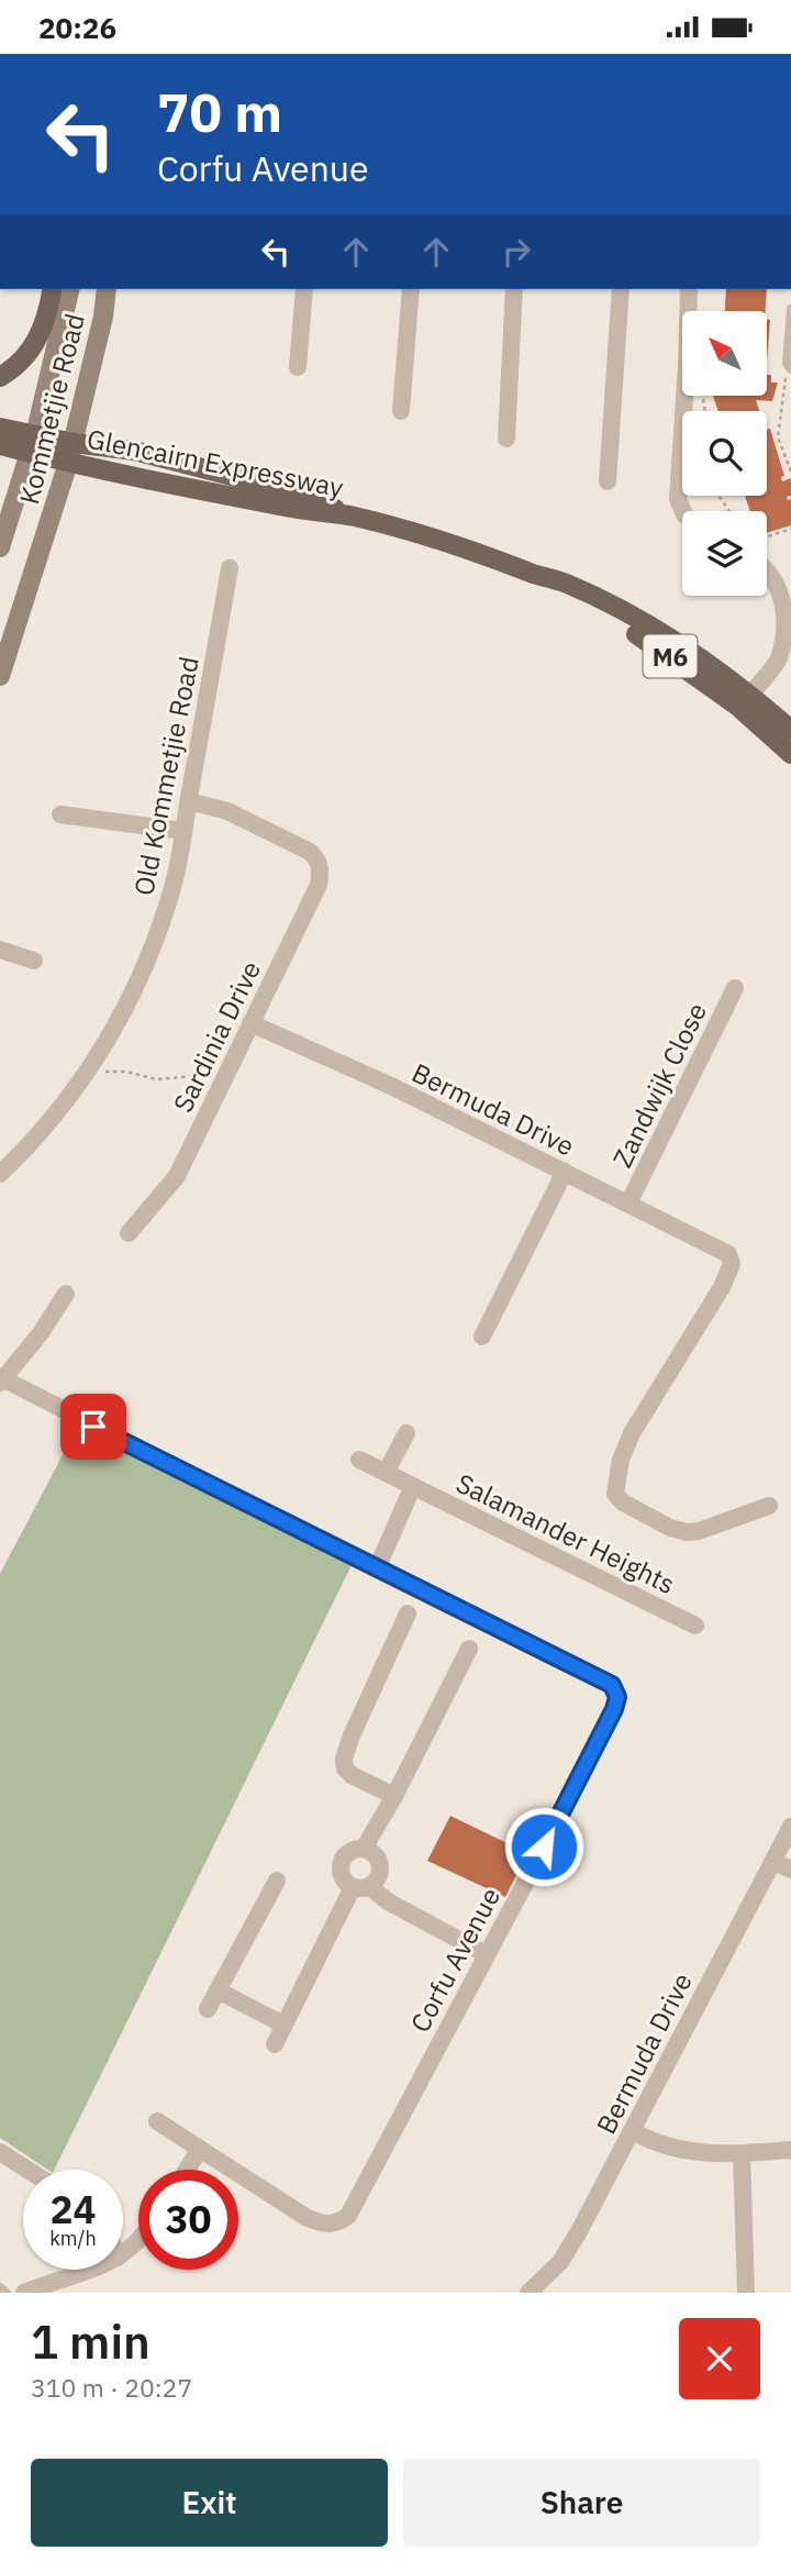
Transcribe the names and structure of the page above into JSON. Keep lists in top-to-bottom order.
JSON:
{
  "streets": {
    "main road": ["Kommetjie Road", "Glencairn Expressway", "M6"],
    "street": [
      "Old Kommetjie Road",
      "Sardinia Drive",
      "Zandwijk Close",
      "Bermuda Drive",
      "Salamander Heights",
      "Corfu Avenue"
    ]
  },
  "crossings": [
    ["Kommetjie Road", "Glencairn Expressway"],
    ["Kommetjie Road", "M6"],
    ["Glencairn Expressway", "M6"],
    ["Old Kommetjie Road", "Sardinia Drive"],
    ["Sardinia Drive", "Bermuda Drive"],
    ["Zandwijk Close", "Bermuda Drive"],
    ["Salamander Heights", "Corfu Avenue"]
  ],
  "north": "top left",
  "page": {
    "status": "20:26",
    "turn": ["70 m", "Corfu Avenue"],
    "speed": "24 km/h",
    "limit": "30",
    "heading": ["1 min", "310 m · 20:27"],
    "buttons": ["Exit", "Share"]
  }
}
